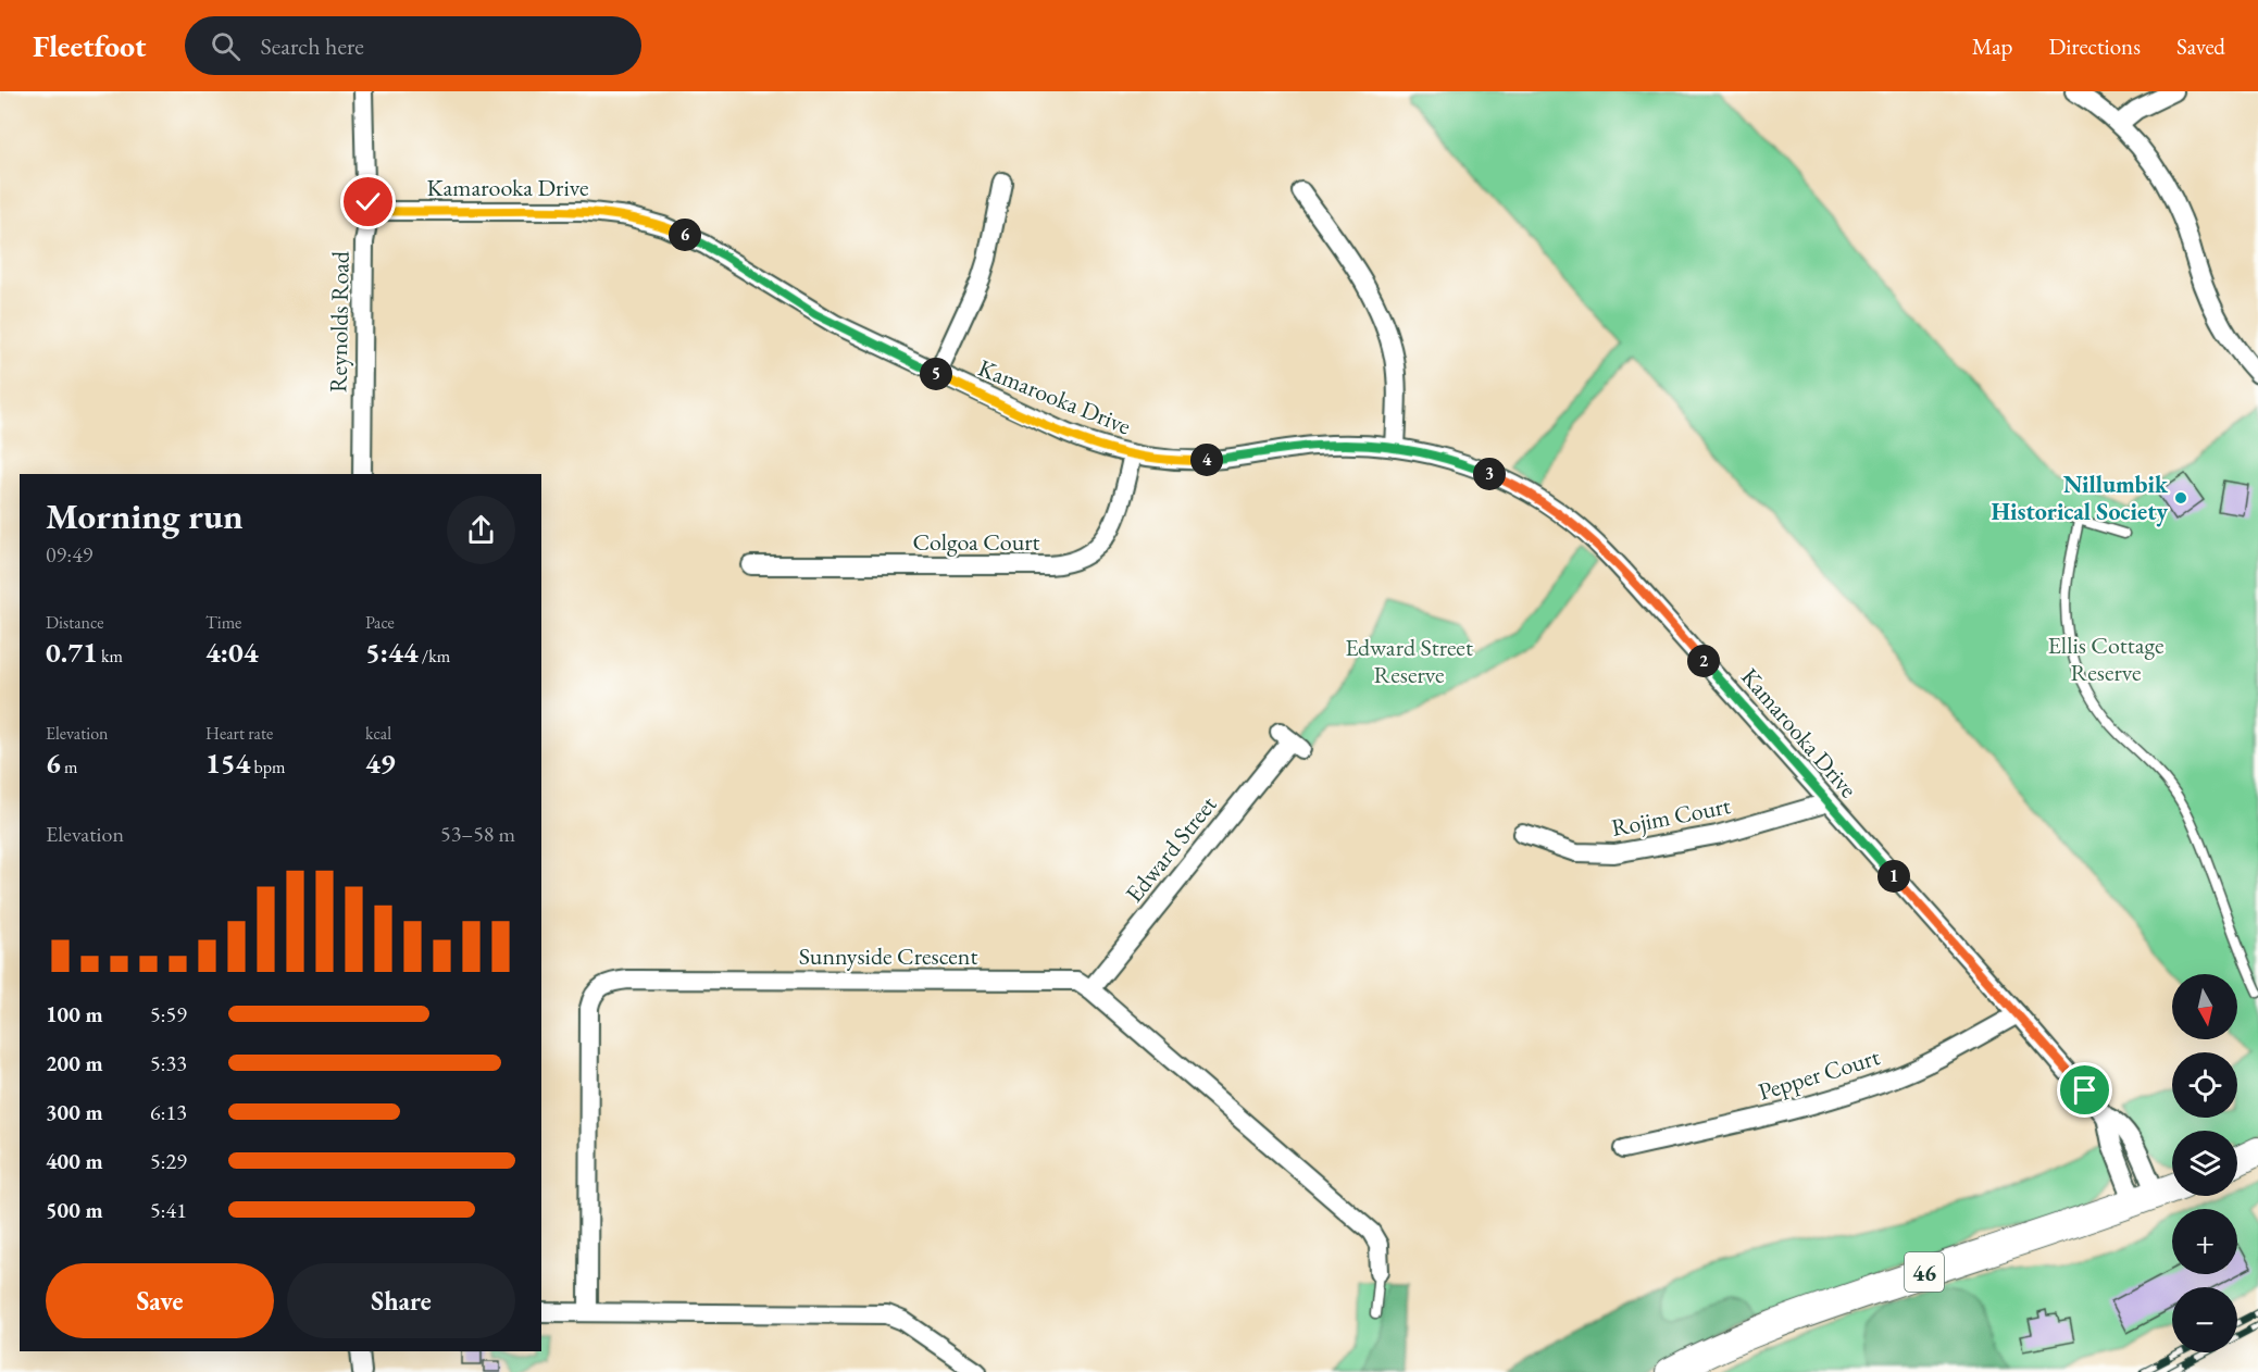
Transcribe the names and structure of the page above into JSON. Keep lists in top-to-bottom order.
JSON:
{
  "streets": {
    "main road": ["46"],
    "street": [
      "Kamarooka Drive",
      "Reynolds Road",
      "Colgoa Court",
      "Rojim Court",
      "Edward Street",
      "Sunnyside Crescent",
      "Pepper Court"
    ]
  },
  "crossings": [
    ["Kamarooka Drive", "Reynolds Road"],
    ["Kamarooka Drive", "Colgoa Court"],
    ["Kamarooka Drive", "Rojim Court"],
    ["Kamarooka Drive", "Pepper Court"],
    ["Kamarooka Drive", "46"],
    ["Edward Street", "Sunnyside Crescent"]
  ],
  "parks": ["Ellis Cottage Reserve", "Edward Street Reserve"],
  "places": ["Nillumbik Historical Society"],
  "north": "bottom",
  "page": {
    "header": "Fleetfoot",
    "search": "Search here",
    "nav": ["Map", "Directions", "Saved"],
    "pins": [
      "6",
      "5",
      "4",
      "3",
      "2",
      "1"
    ],
    "heading": ["Morning run", "09:49"],
    "stats": [
      ["Distance", "0.71 km"],
      ["Time", "4:04"],
      ["Pace", "5:44 /km"],
      ["Elevation", "6 m"],
      ["Heart rate", "154 bpm"],
      ["kcal", "49"]
    ],
    "chart": ["Elevation", "53–58 m"],
    "map_buttons": ["+", "−"],
    "list": [
      {
        "name": "100 m",
        "note": "5:59"
      },
      {
        "name": "200 m",
        "note": "5:33"
      },
      {
        "name": "300 m",
        "note": "6:13"
      },
      {
        "name": "400 m",
        "note": "5:29"
      },
      {
        "name": "500 m",
        "note": "5:41"
      }
    ],
    "buttons": ["Save", "Share"]
  }
}
